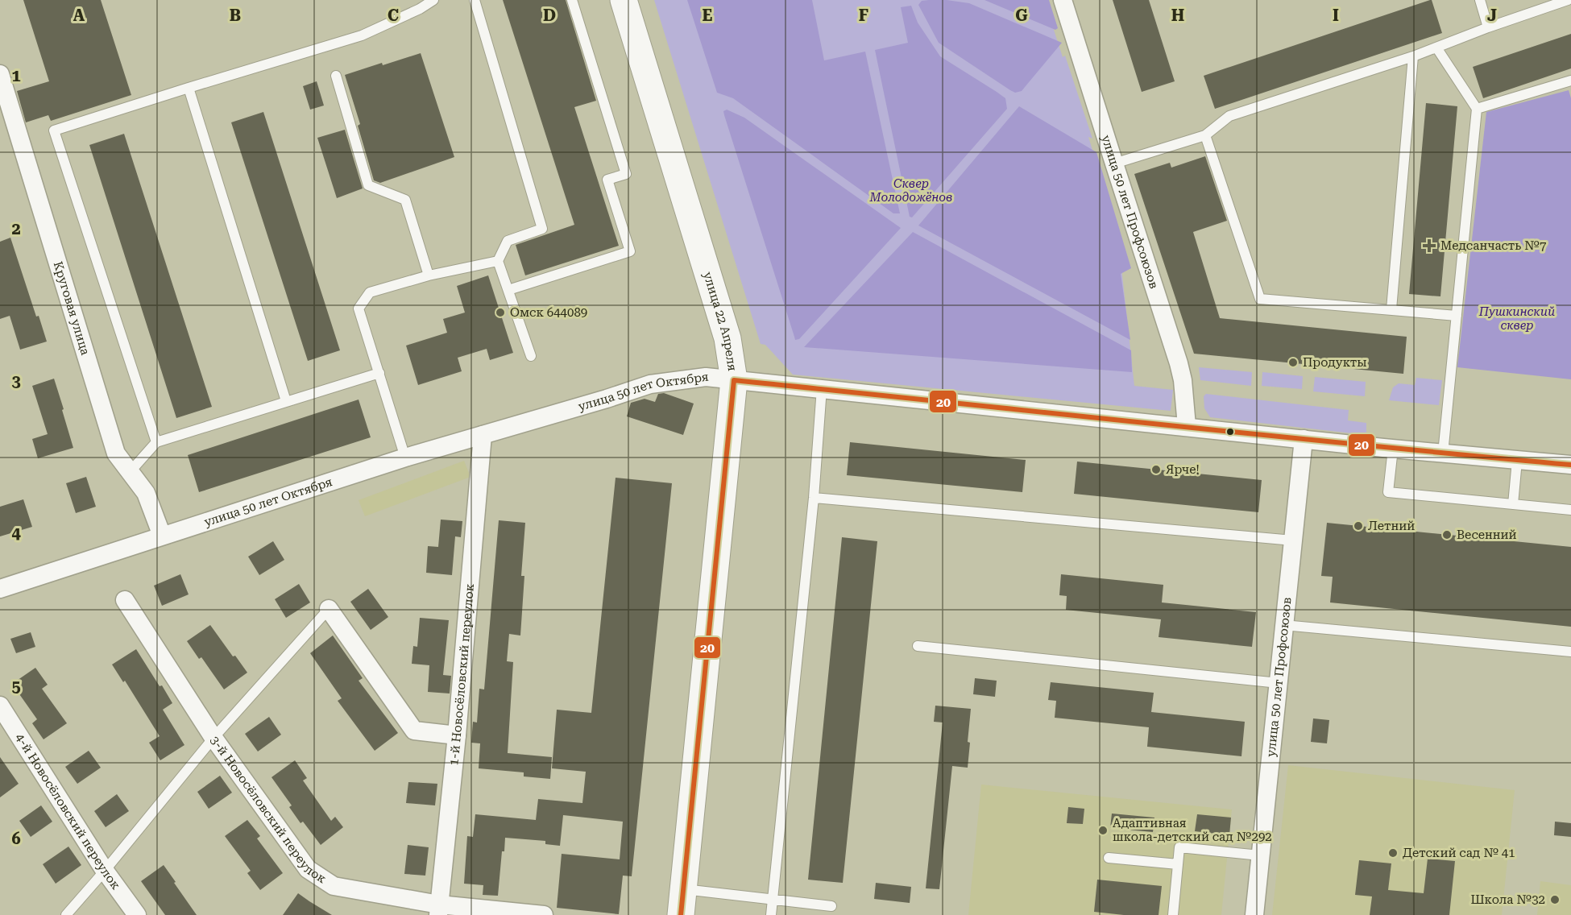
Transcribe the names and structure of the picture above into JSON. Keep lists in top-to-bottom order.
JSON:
{
  "streets": {
    "main road": ["улица 22 Апреля"],
    "street": [
      "улица 50 лет Профсоюзов",
      "Круговая улица",
      "улица 50 лет Октября",
      "1-й Новосёловский переулок",
      "3-й Новосёловский переулок",
      "4-й Новосёловский переулок"
    ]
  },
  "crossings": [
    ["улица 50 лет Профсоюзов", "улица 50 лет Октября"],
    ["Круговая улица", "улица 50 лет Октября"],
    ["улица 22 Апреля", "улица 50 лет Октября"],
    ["улица 50 лет Октября", "1-й Новосёловский переулок"],
    ["1-й Новосёловский переулок", "3-й Новосёловский переулок"]
  ],
  "parks": ["Сквер Молодожёнов", "Пушкинский сквер"],
  "places": {
    "health": ["Медсанчасть №7"],
    "other": [
      "Омск 644089",
      "Продукты",
      "Ярче!",
      "Летний",
      "Весенний",
      "Адаптивная школа-детский сад №292",
      "Детский сад № 41",
      "Школа №32"
    ]
  },
  "lines": ["transit line 20"],
  "grid": {
    "columns": [
      "A",
      "B",
      "C",
      "D",
      "E",
      "F",
      "G",
      "H",
      "I",
      "J"
    ],
    "rows": [
      "1",
      "2",
      "3",
      "4",
      "5",
      "6"
    ]
  }
}
